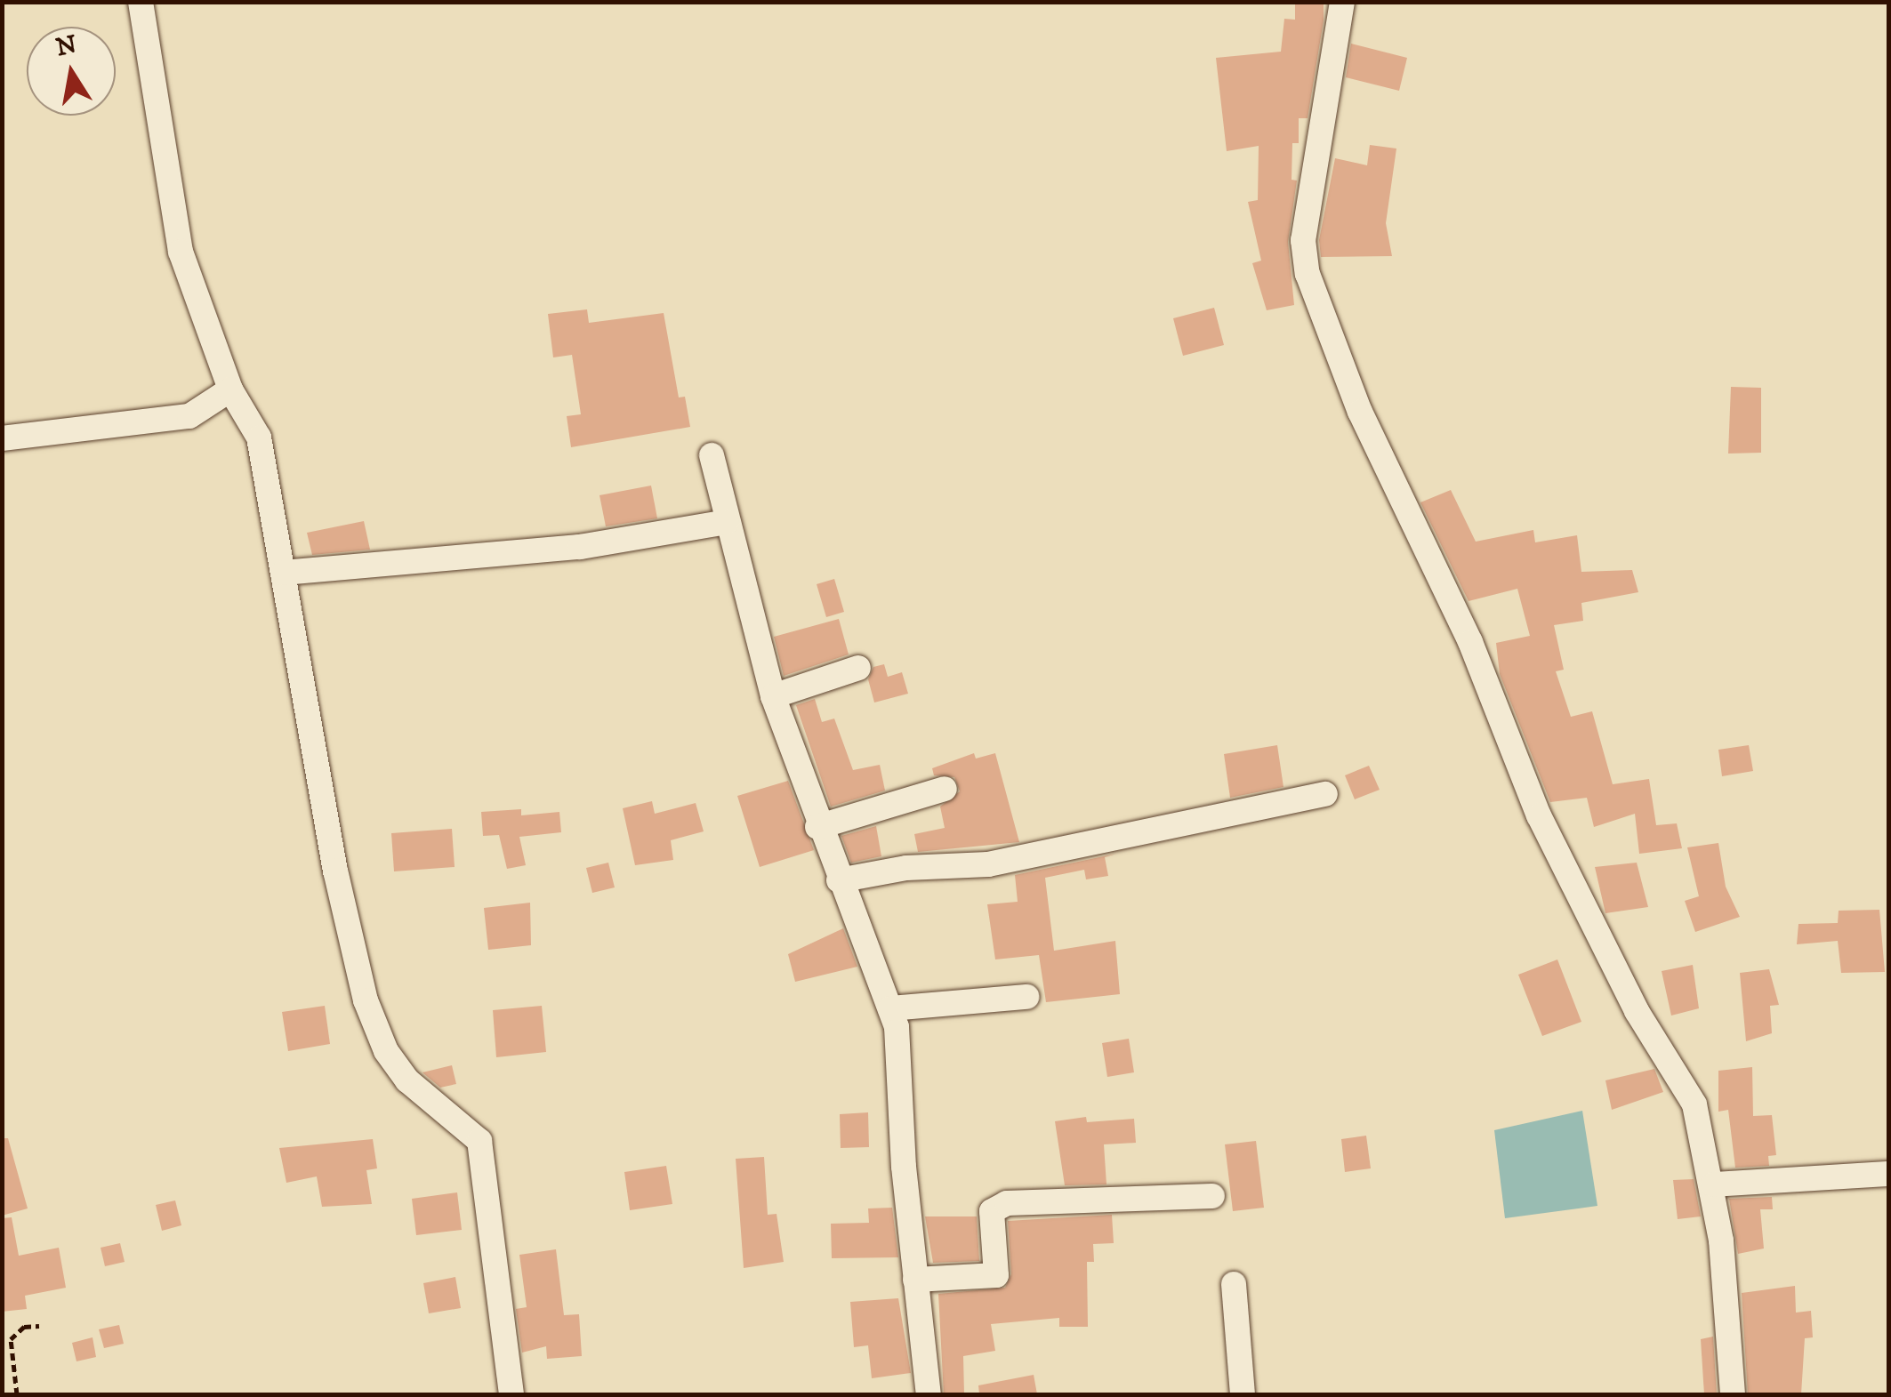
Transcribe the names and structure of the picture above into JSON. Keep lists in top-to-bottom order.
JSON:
{
  "north": "top"
}
